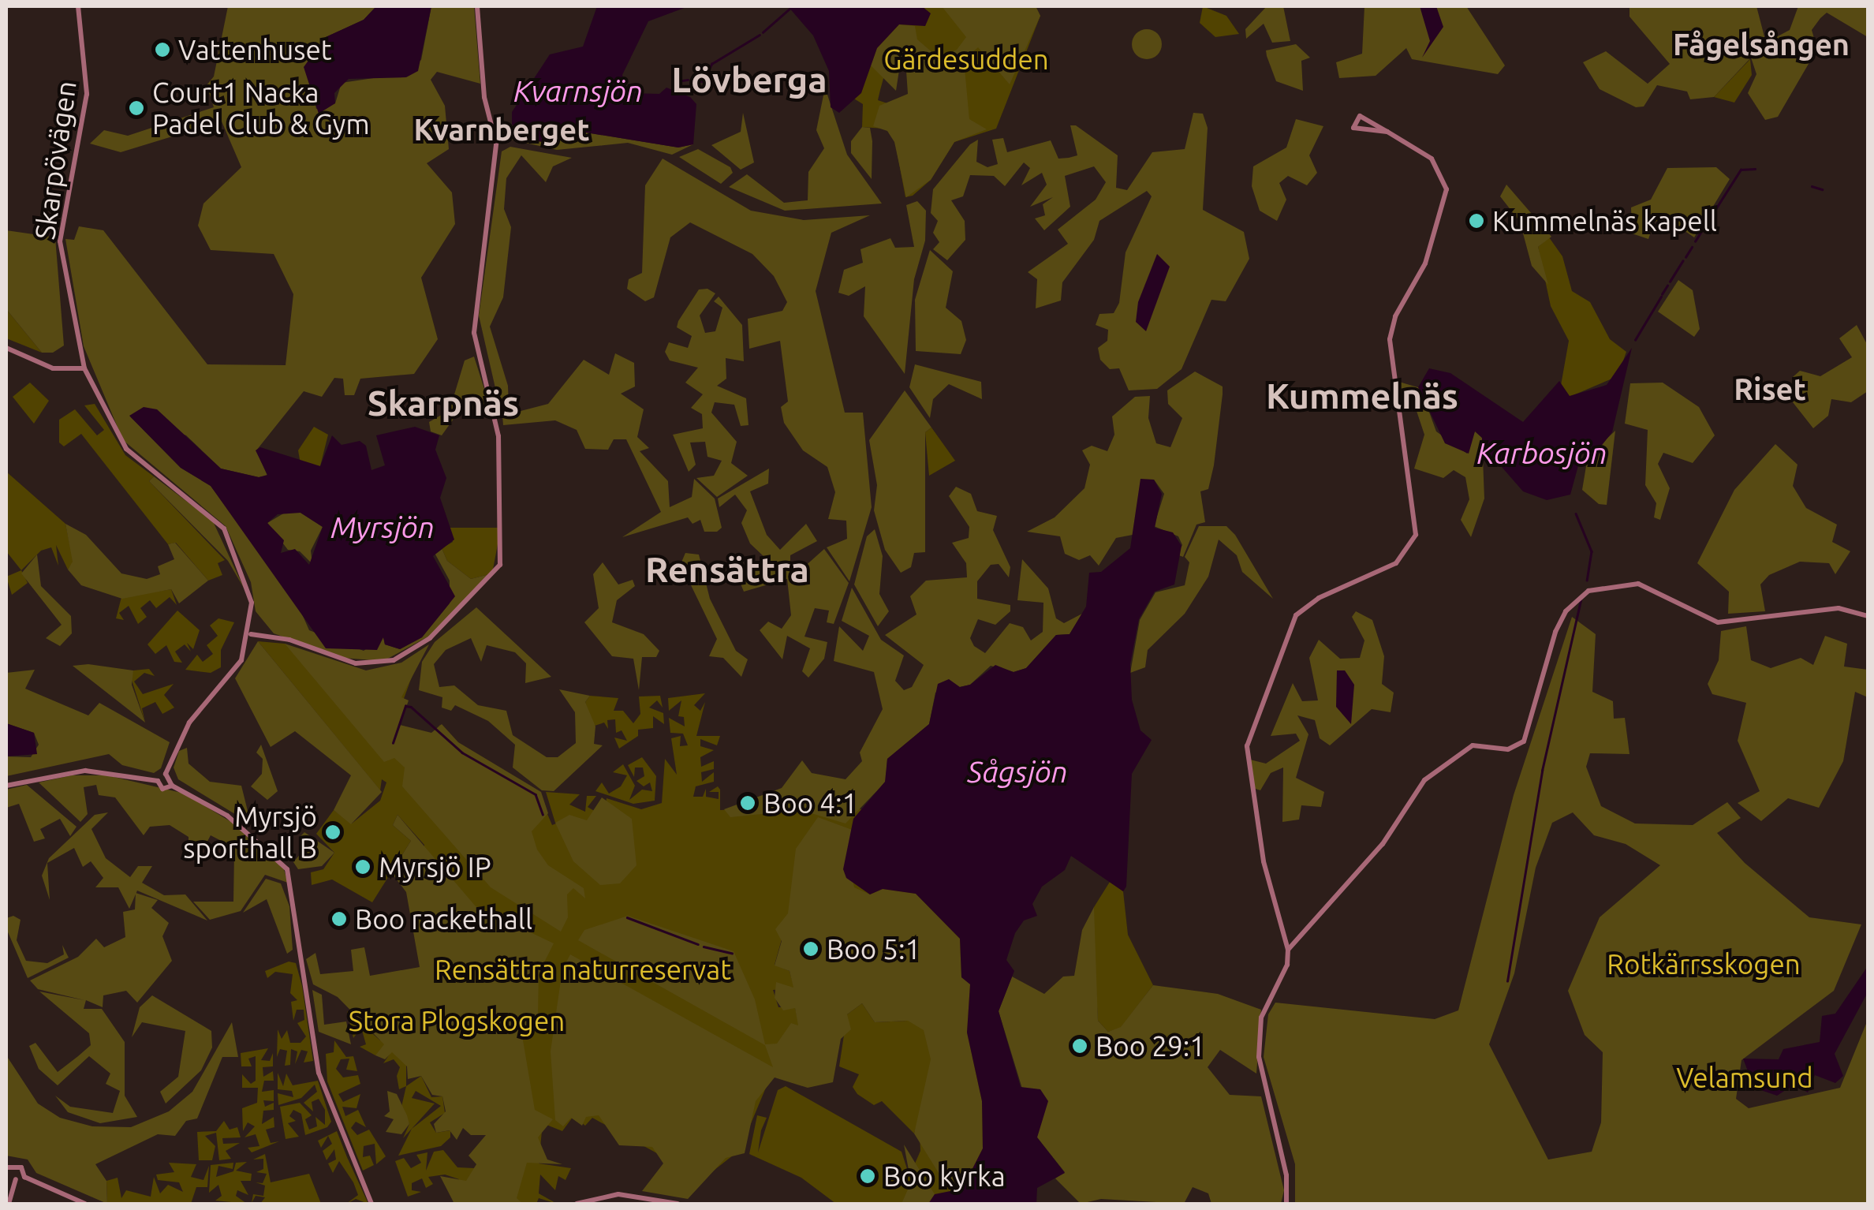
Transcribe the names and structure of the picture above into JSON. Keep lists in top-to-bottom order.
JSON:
{
  "streets": {
    "street": ["Skarpövägen"]
  },
  "districts": [
    "Fågelsången",
    "Lövberga",
    "Kvarnberget",
    "Riset",
    "Kummelnäs",
    "Skarpnäs",
    "Rensättra"
  ],
  "water": [
    "Kvarnsjön",
    "Karbosjön",
    "Myrsjön",
    "Sågsjön"
  ],
  "parks": [
    "Gärdesudden",
    "Rotkärrsskogen",
    "Rensättra naturreservat",
    "Stora Plogskogen",
    "Velamsund"
  ],
  "places": [
    "Vattenhuset",
    "Court1 Nacka Padel Club & Gym",
    "Kummelnäs kapell",
    "Boo 4:1",
    "Myrsjö sporthall B",
    "Myrsjö IP",
    "Boo rackethall",
    "Boo 5:1",
    "Boo 29:1",
    "Boo kyrka"
  ]
}
